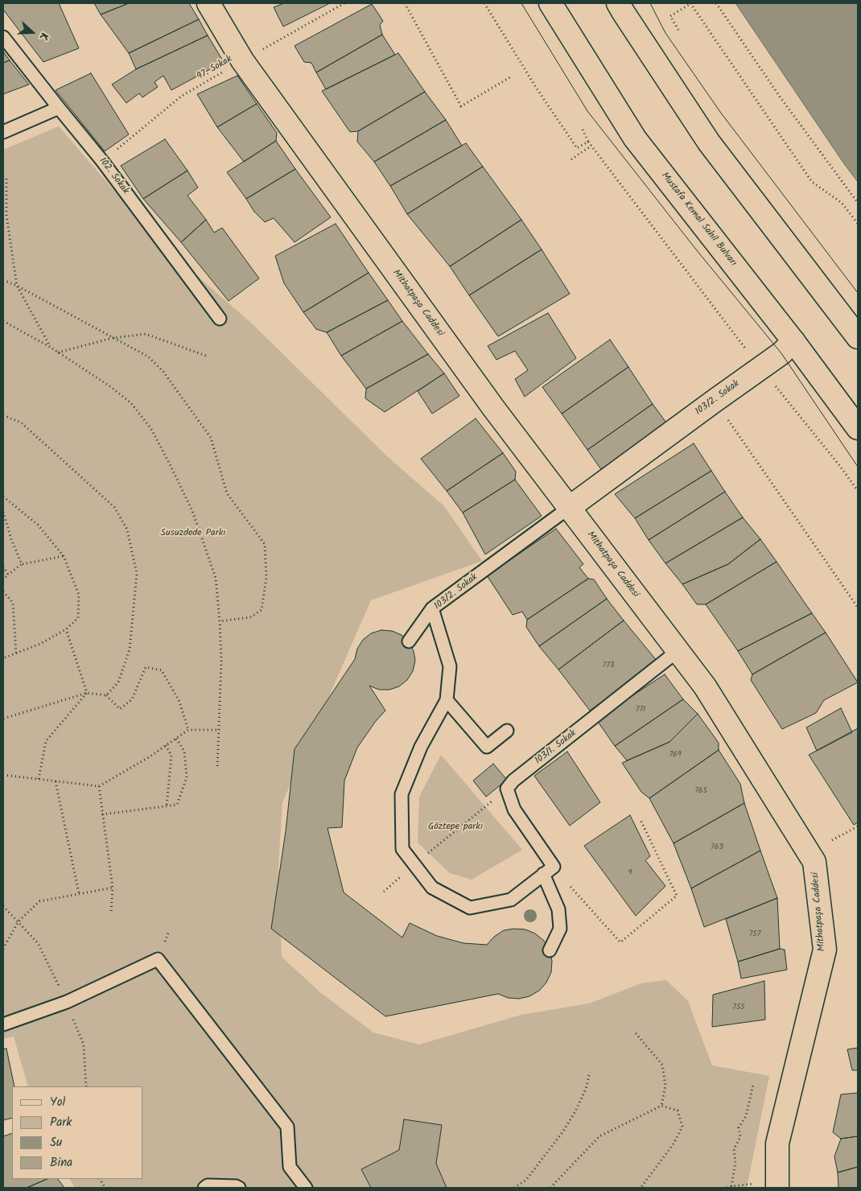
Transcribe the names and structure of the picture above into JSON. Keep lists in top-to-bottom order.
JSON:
{
  "streets": {
    "main road": ["Mustafa Kemal Sahil Bulvarı", "Mithatpaşa Caddesi", "103/2. Sokak"],
    "lane": ["102. Sokak", "103/1. Sokak"],
    "path": ["97. Sokak"]
  },
  "crossings": [
    ["97. Sokak", "102. Sokak"],
    ["97. Sokak", "Mithatpaşa Caddesi"],
    ["Mustafa Kemal Sahil Bulvarı", "103/2. Sokak"],
    ["Mithatpaşa Caddesi", "103/2. Sokak"],
    ["Mithatpaşa Caddesi", "103/1. Sokak"]
  ],
  "parks": ["Susuzdede Parkı", "Göztepe parkı"],
  "house_numbers": [
    "773",
    "771",
    "769",
    "765",
    "763",
    "9",
    "757",
    "755"
  ],
  "legend": [
    "Yol",
    "Park",
    "Su",
    "Bina"
  ],
  "north": "right"
}
